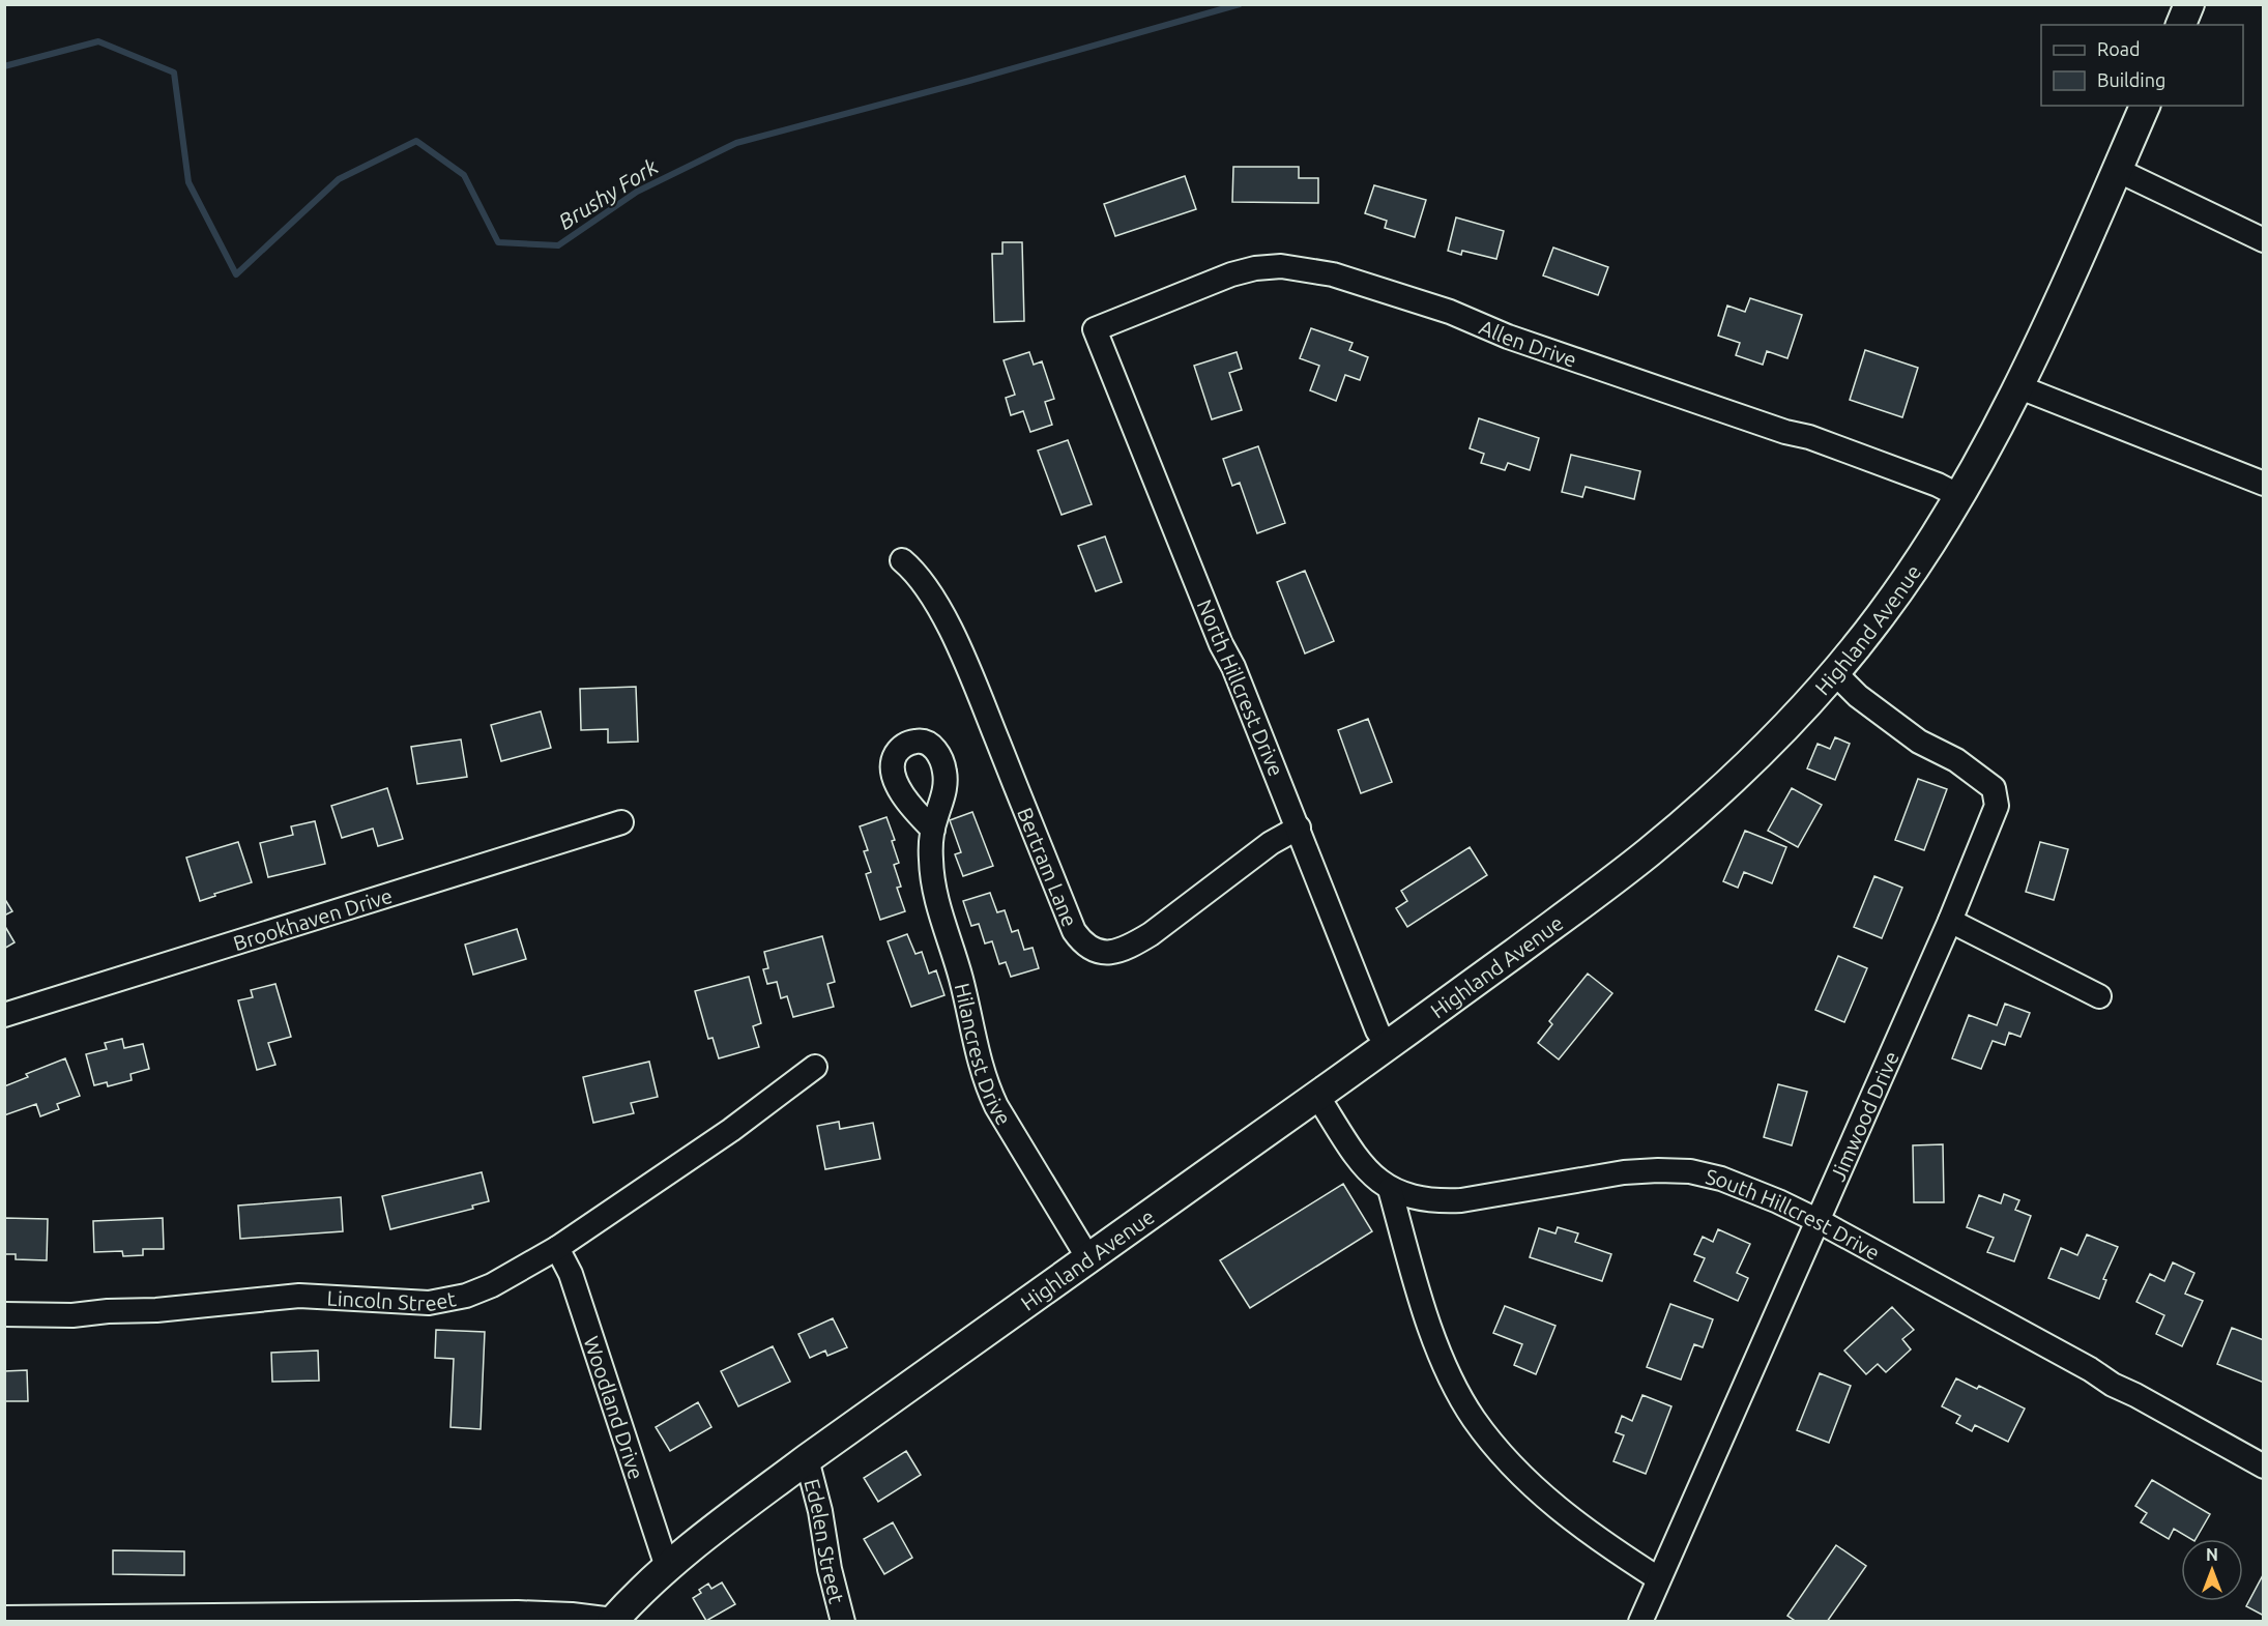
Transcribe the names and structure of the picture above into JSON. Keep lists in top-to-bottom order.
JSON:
{
  "streets": {
    "main road": ["Highland Avenue"],
    "street": [
      "Allen Drive",
      "North Hillcrest Drive",
      "Bertram Lane",
      "Brookhaven Drive",
      "Hilancrest Drive",
      "Jimwood Drive",
      "South Hillcrest Drive",
      "Lincoln Street",
      "Woodland Drive",
      "Edelen Street"
    ]
  },
  "crossings": [
    ["Allen Drive", "Highland Avenue"],
    ["Allen Drive", "North Hillcrest Drive"],
    ["Highland Avenue", "North Hillcrest Drive"],
    ["Highland Avenue", "Hilancrest Drive"],
    ["Highland Avenue", "Jimwood Drive"],
    ["Highland Avenue", "South Hillcrest Drive"],
    ["Highland Avenue", "Woodland Drive"],
    ["Highland Avenue", "Edelen Street"],
    ["North Hillcrest Drive", "Bertram Lane"],
    ["Jimwood Drive", "South Hillcrest Drive"],
    ["Lincoln Street", "Woodland Drive"]
  ],
  "water": ["Brushy Fork"],
  "legend": ["Road", "Building"],
  "north": "top"
}
